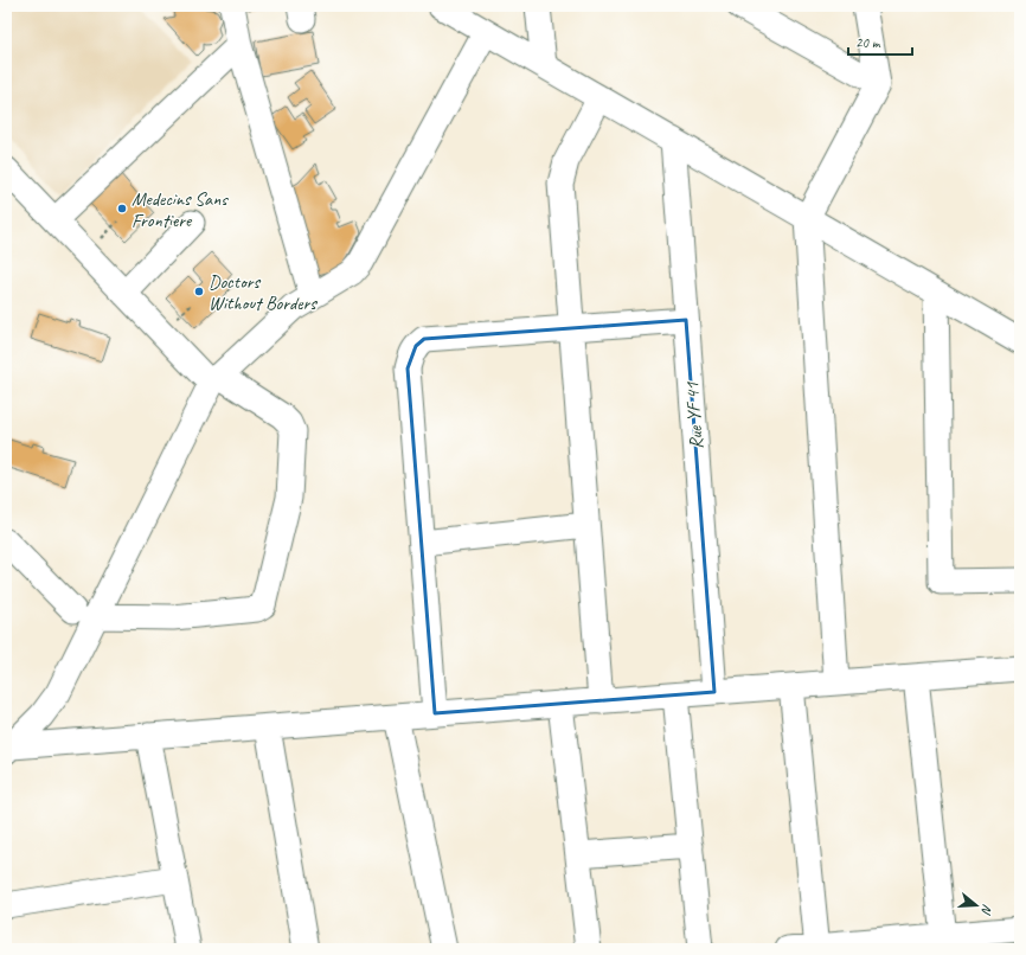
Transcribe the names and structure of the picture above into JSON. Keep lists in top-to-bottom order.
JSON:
{
  "streets": {
    "street": ["Rue YF 41"]
  },
  "places": ["Medecins Sans Frontiere", "Doctors Without Borders"],
  "scale_bar": "20 m",
  "north": "right"
}
